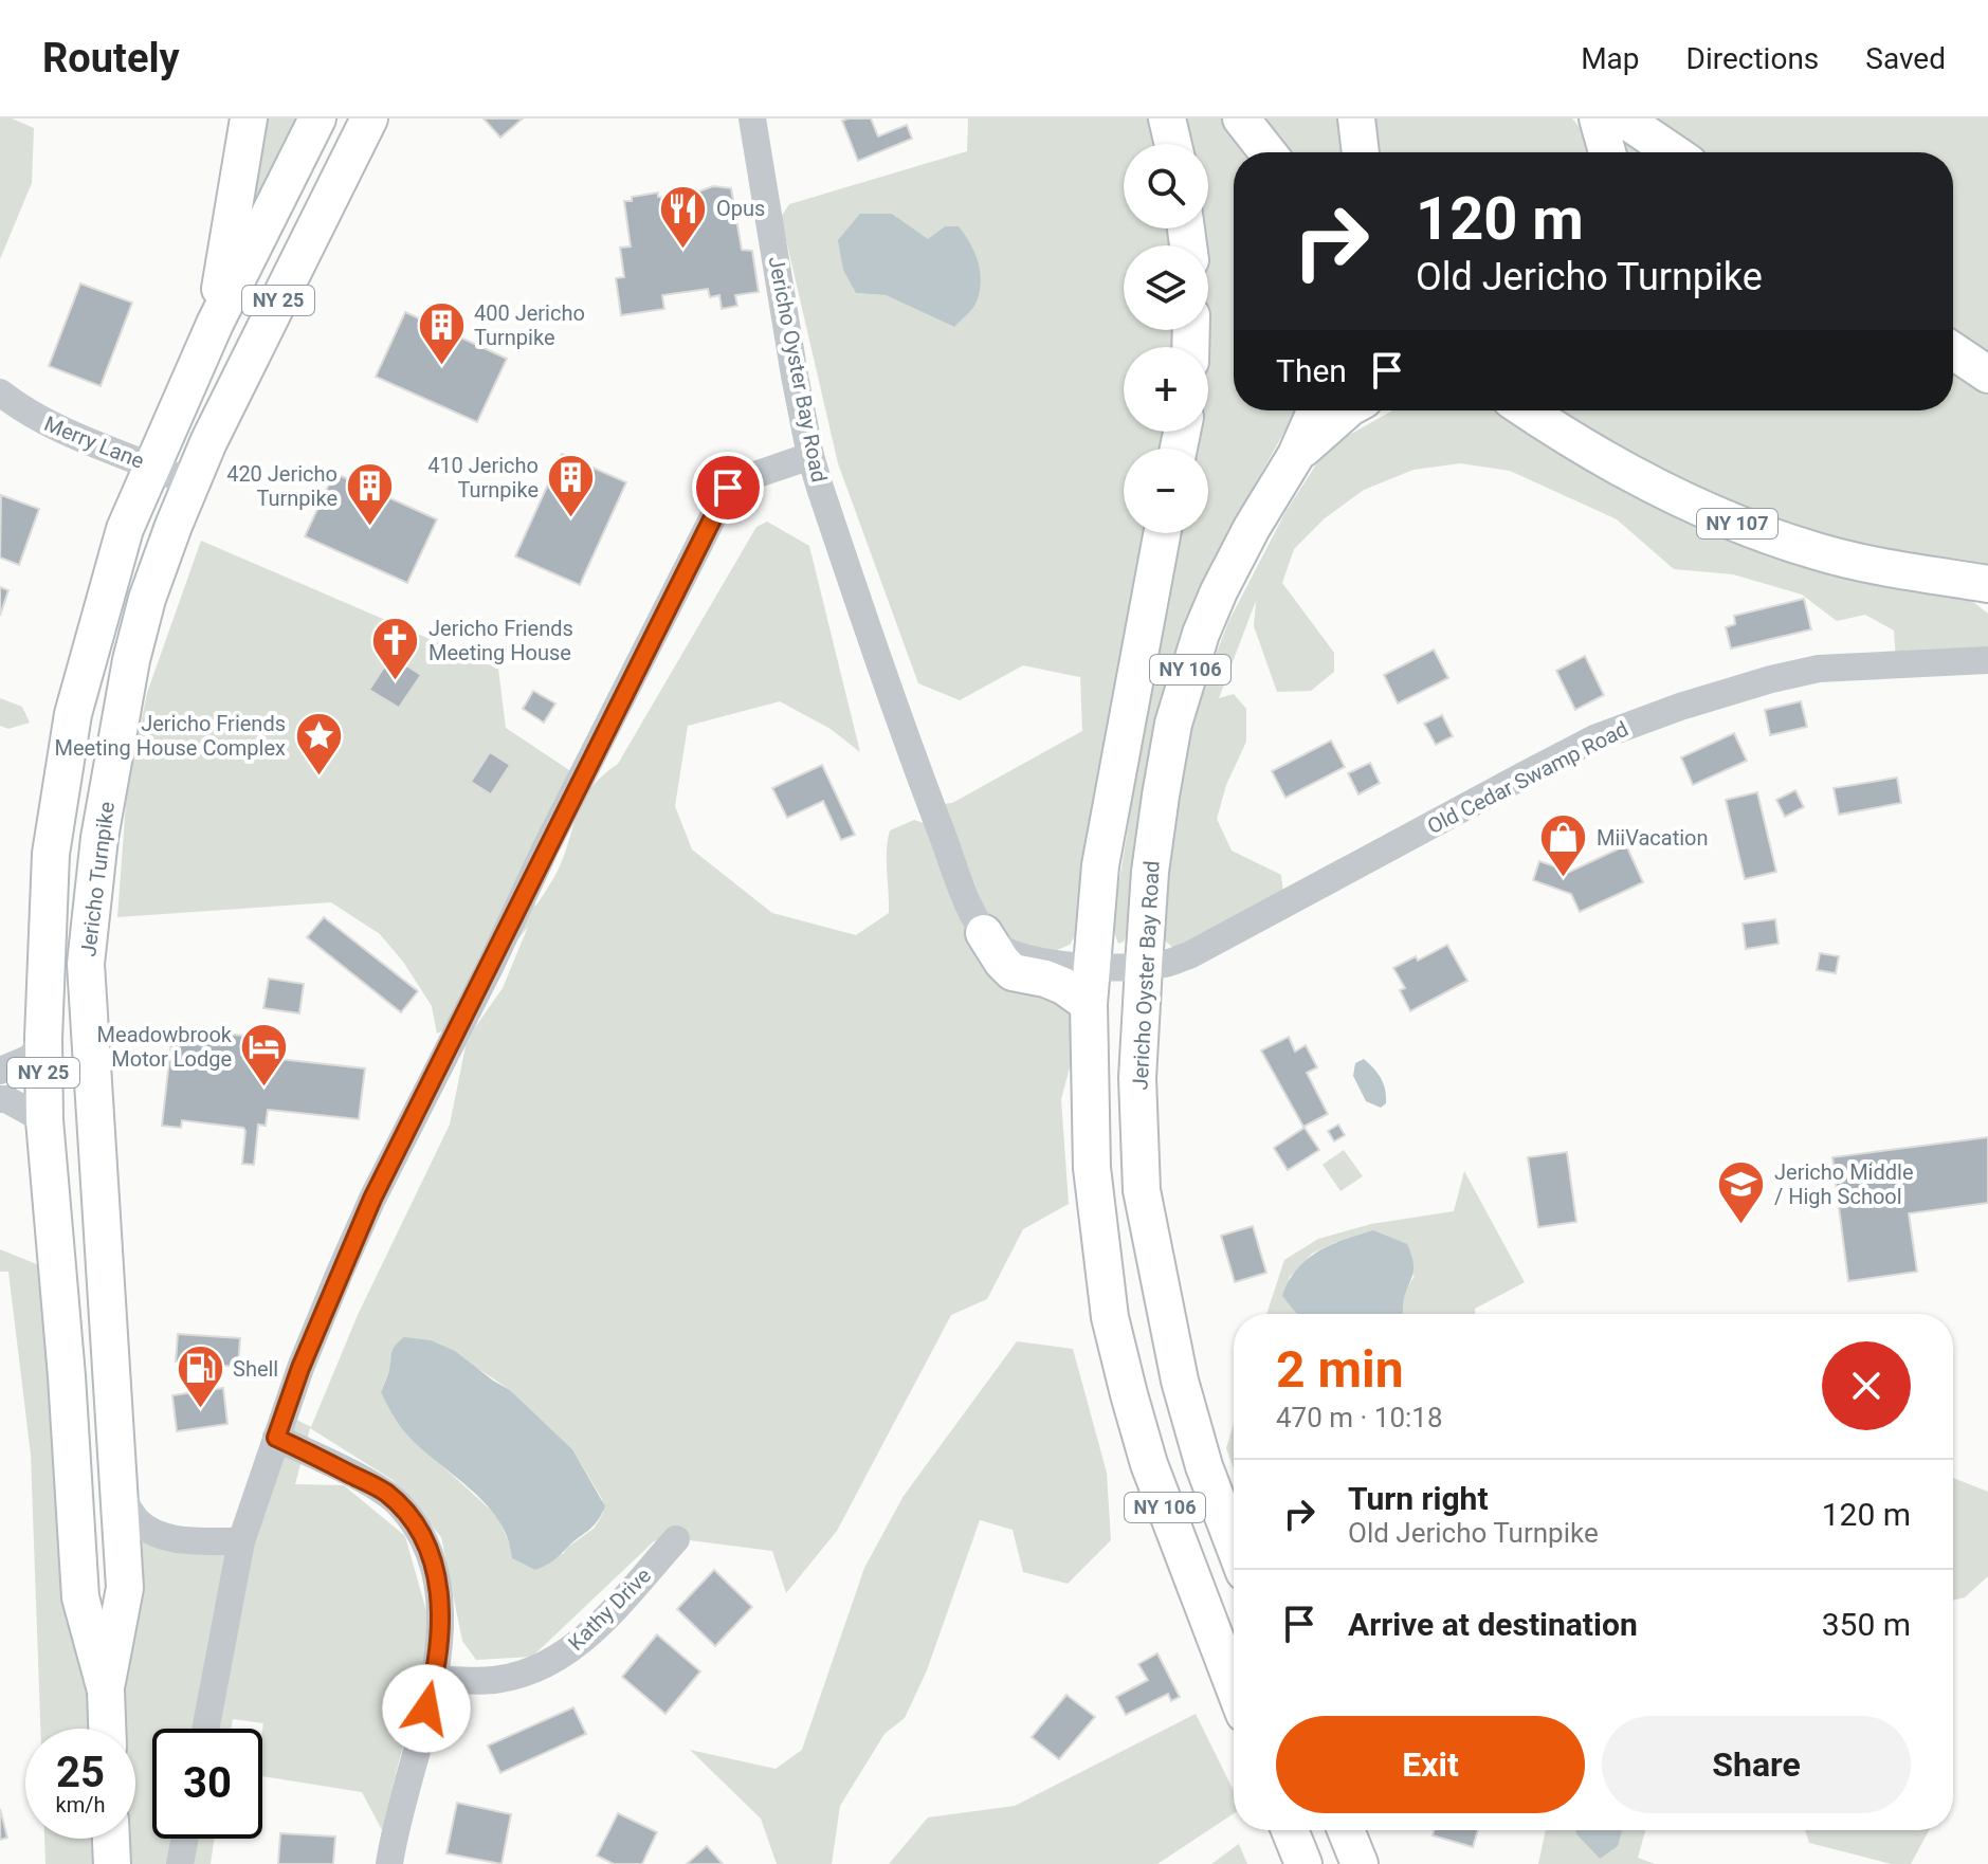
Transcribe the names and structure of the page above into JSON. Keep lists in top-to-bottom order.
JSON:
{
  "streets": {
    "main road": [
      "NY 25",
      "Jericho Oyster Bay Road",
      "NY 107",
      "NY 106",
      "Jericho Turnpike"
    ],
    "street": ["Merry Lane", "Old Cedar Swamp Road", "Kathy Drive"]
  },
  "crossings": [
    ["Jericho Oyster Bay Road", "NY 106"],
    ["Jericho Oyster Bay Road", "Old Cedar Swamp Road"],
    ["Merry Lane", "Jericho Turnpike"],
    ["NY 106", "Old Cedar Swamp Road"]
  ],
  "places": {
    "restaurant": ["Opus"],
    "building": ["400 Jericho Turnpike", "410 Jericho Turnpike", "420 Jericho Turnpike"],
    "church": ["Jericho Friends Meeting House"],
    "place": ["Jericho Friends Meeting House Complex"],
    "shop": ["MiiVacation"],
    "hotel": ["Meadowbrook Motor Lodge"],
    "school or university": ["Jericho Middle / High School"],
    "fuel station": ["Shell"]
  },
  "page": {
    "header": "Routely",
    "nav": ["Map", "Directions", "Saved"],
    "map_buttons": ["+", "−"],
    "turn": ["120 m", "Old Jericho Turnpike"],
    "then": "Then",
    "heading": ["2 min", "470 m · 10:18"],
    "list": [
      {
        "name": "Turn right",
        "note": "Old Jericho Turnpike",
        "value": "120 m"
      },
      {
        "name": "Arrive at destination",
        "value": "350 m"
      }
    ],
    "buttons": ["Exit", "Share"],
    "speed": "25 km/h",
    "limit": "30"
  }
}
